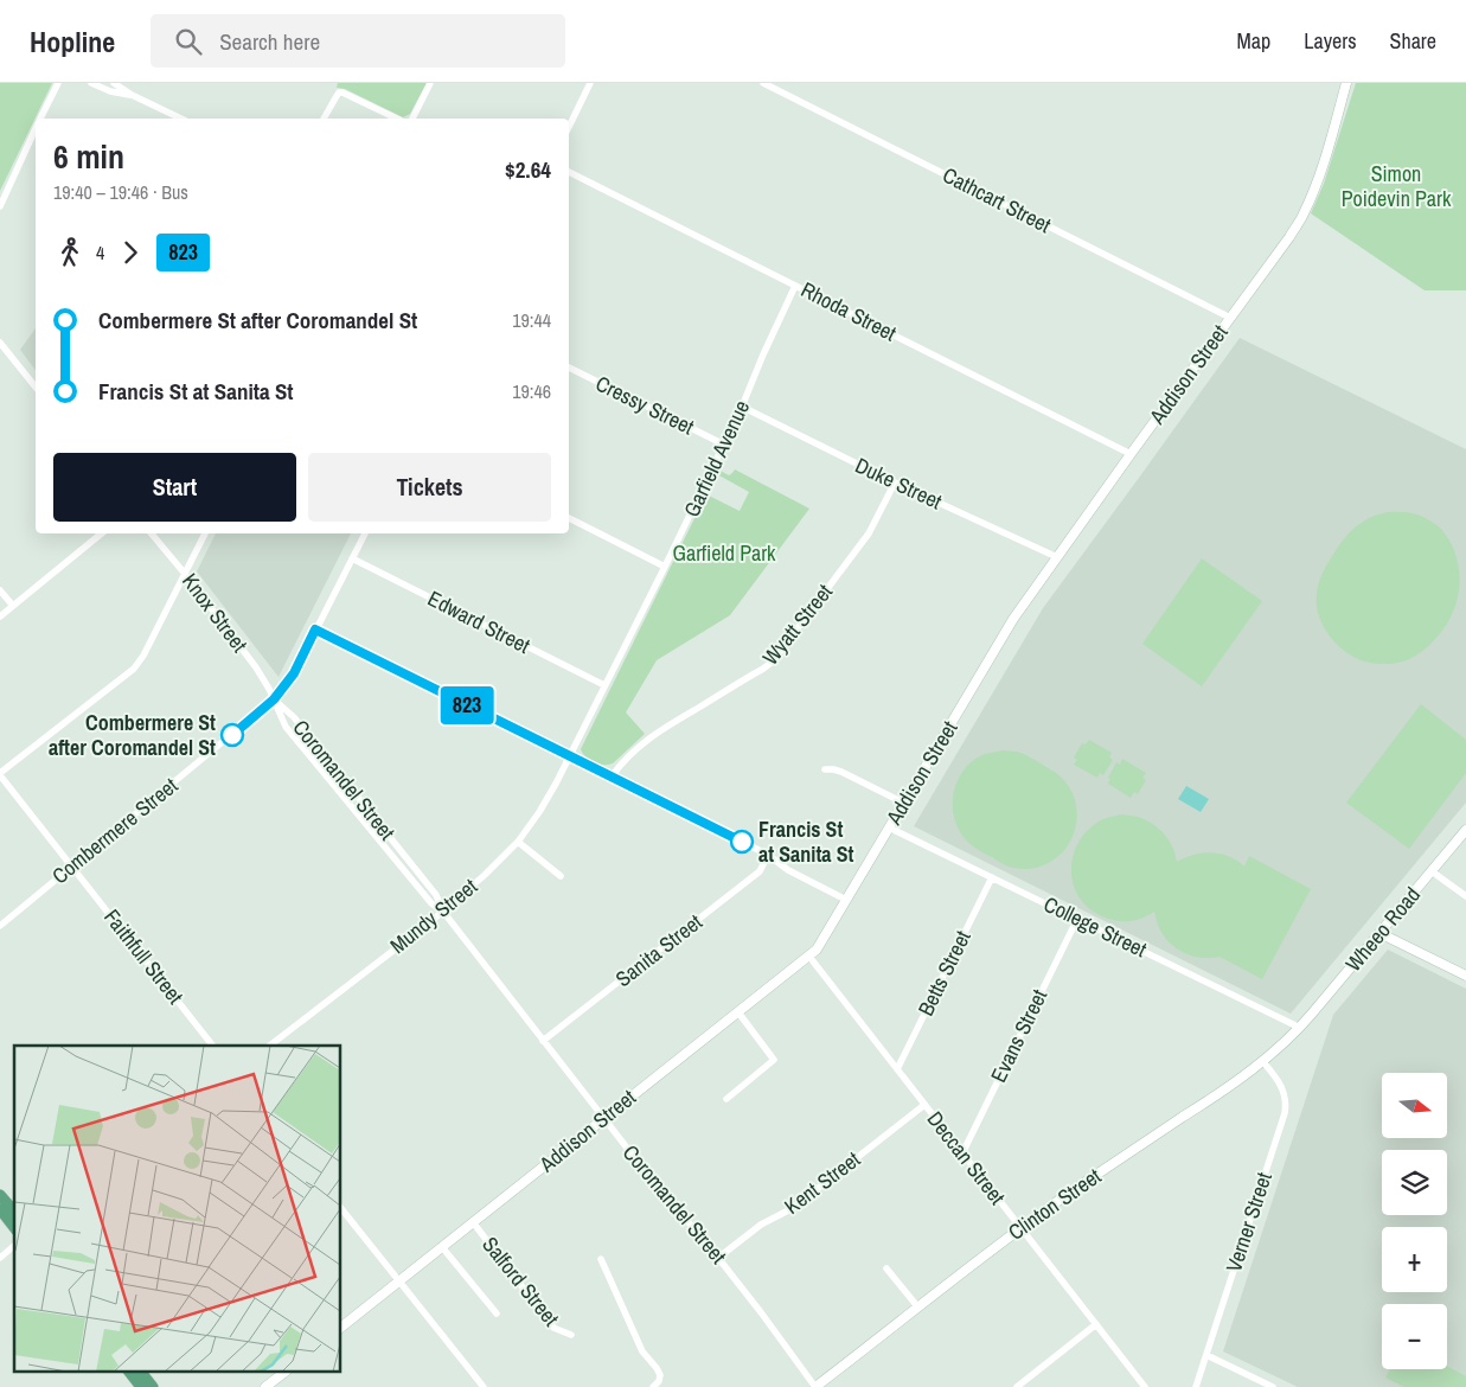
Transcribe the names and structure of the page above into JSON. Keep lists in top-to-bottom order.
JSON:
{
  "streets": {
    "street": [
      "Cathcart Street",
      "Rhoda Street",
      "Addison Street",
      "Cressy Street",
      "Garfield Avenue",
      "Duke Street",
      "Knox Street",
      "Edward Street",
      "Wyatt Street",
      "Coromandel Street",
      "Combermere Street",
      "Mundy Street",
      "College Street",
      "Wheeo Road",
      "Sanita Street",
      "Faithfull Street",
      "Betts Street",
      "Evans Street",
      "Deccan Street",
      "Kent Street",
      "Clinton Street",
      "Verner Street",
      "Salford Street"
    ]
  },
  "crossings": [
    ["Cathcart Street", "Addison Street"],
    ["Rhoda Street", "Addison Street"],
    ["Rhoda Street", "Garfield Avenue"],
    ["Addison Street", "Duke Street"],
    ["Addison Street", "Coromandel Street"],
    ["Addison Street", "College Street"],
    ["Addison Street", "Deccan Street"],
    ["Addison Street", "Salford Street"],
    ["Cressy Street", "Garfield Avenue"],
    ["Garfield Avenue", "Duke Street"],
    ["Garfield Avenue", "Edward Street"],
    ["Garfield Avenue", "Mundy Street"],
    ["Duke Street", "Wyatt Street"],
    ["Knox Street", "Coromandel Street"],
    ["Knox Street", "Combermere Street"],
    ["Edward Street", "Combermere Street"],
    ["Coromandel Street", "Combermere Street"],
    ["Coromandel Street", "Mundy Street"],
    ["Coromandel Street", "Sanita Street"],
    ["Coromandel Street", "Kent Street"],
    ["Coromandel Street", "Clinton Street"],
    ["Combermere Street", "Faithfull Street"],
    ["College Street", "Wheeo Road"],
    ["College Street", "Betts Street"],
    ["College Street", "Evans Street"],
    ["College Street", "Clinton Street"],
    ["Wheeo Road", "Clinton Street"],
    ["Betts Street", "Deccan Street"],
    ["Evans Street", "Deccan Street"],
    ["Deccan Street", "Kent Street"],
    ["Deccan Street", "Clinton Street"],
    ["Clinton Street", "Verner Street"]
  ],
  "parks": ["Simon Poidevin Park", "Garfield Park"],
  "places": ["Combermere St after Coromandel St", "Francis St at Sanita St"],
  "lines": ["bus line 823"],
  "north": "right",
  "page": {
    "header": "Hopline",
    "search": "Search here",
    "nav": ["Map", "Layers", "Share"],
    "on_map": "823",
    "heading": ["6 min", "19:40 – 19:46 · Bus", "$2.64"],
    "legs": ["4", "823"],
    "list": [
      {
        "name": "Combermere St after Coromandel St",
        "value": "19:44"
      },
      {
        "name": "Francis St at Sanita St",
        "value": "19:46"
      }
    ],
    "buttons": ["Start", "Tickets"],
    "map_buttons": ["+", "−"]
  }
}
